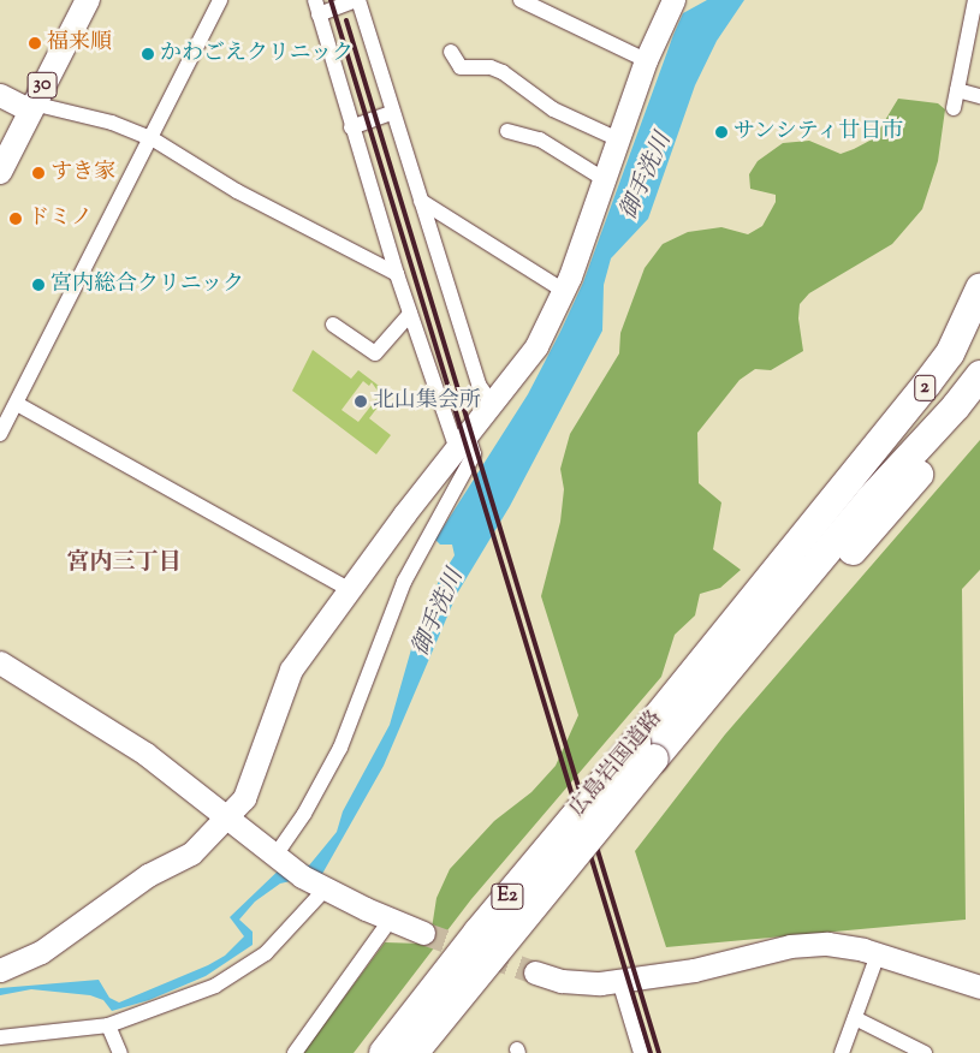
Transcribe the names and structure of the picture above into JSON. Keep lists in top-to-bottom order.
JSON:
{
  "streets": {
    "highway": ["2", "広島岩国道路", "E2"],
    "main road": ["30"]
  },
  "crossings": [
    ["2", "広島岩国道路"]
  ],
  "districts": ["宮内三丁目"],
  "water": ["御手洗川"],
  "places": [
    "福来順",
    "かわごえクリニック",
    "サンシティ廿日市",
    "すき家",
    "ドミノ",
    "宮内総合クリニック",
    "北山集会所"
  ]
}
